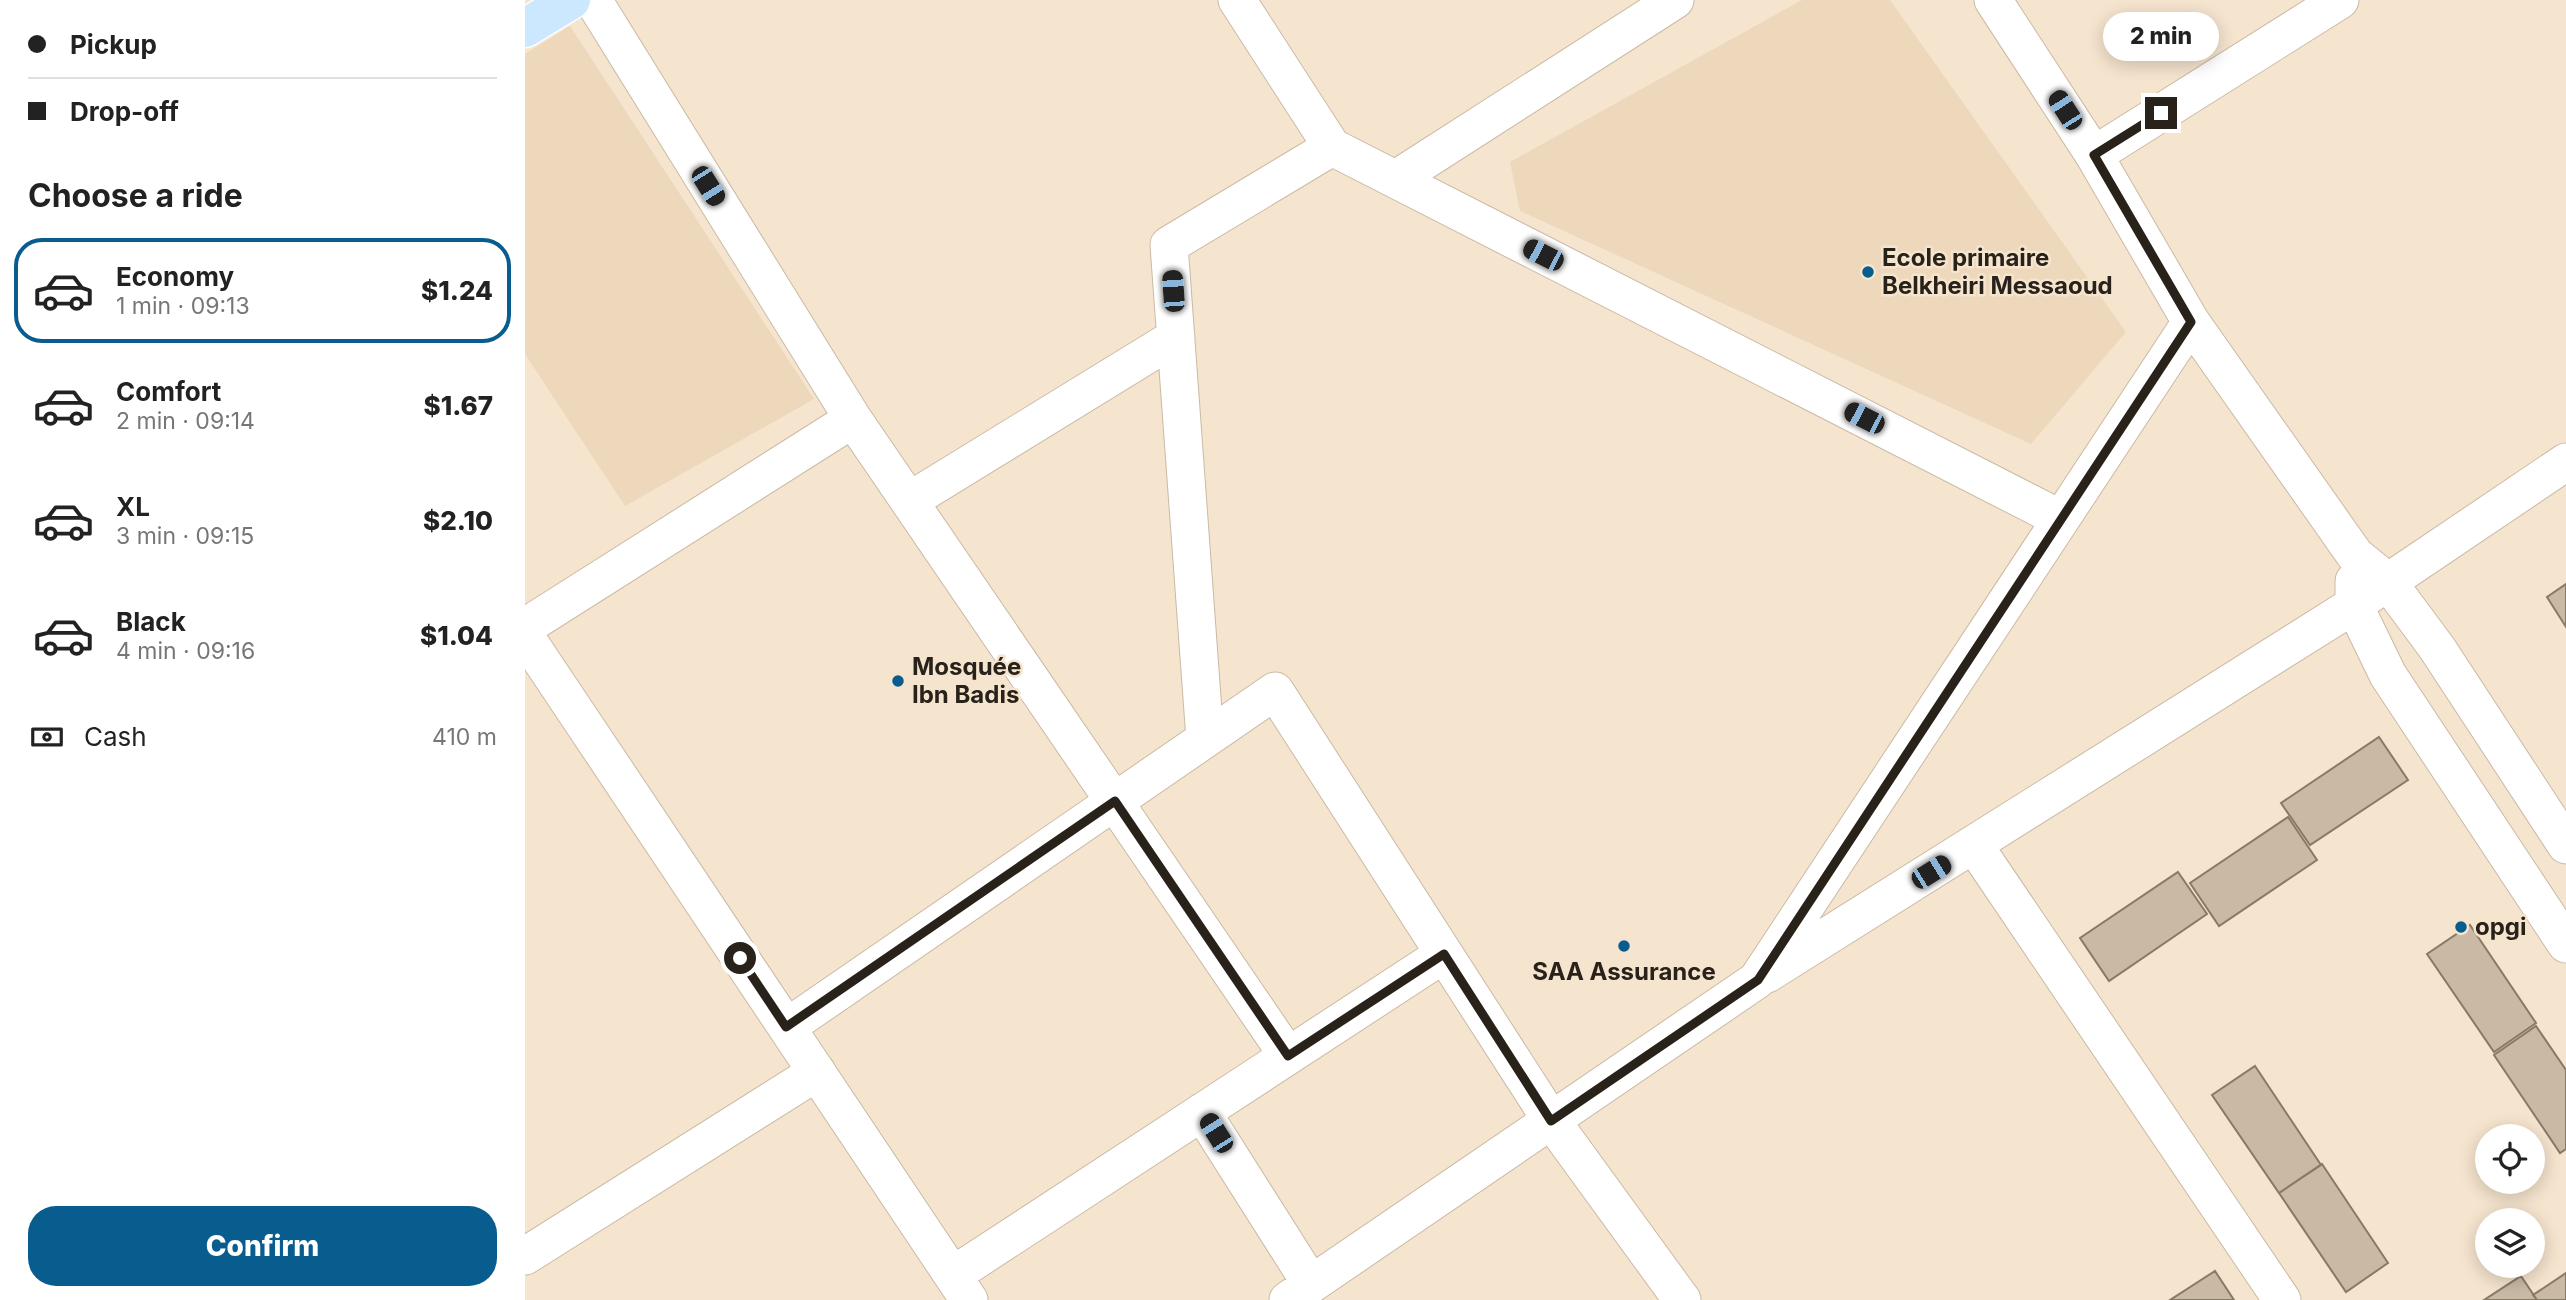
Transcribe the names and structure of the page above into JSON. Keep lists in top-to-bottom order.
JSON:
{
  "places": [
    "Ecole primaire Belkheiri Messaoud",
    "Mosquée Ibn Badis",
    "opgi",
    "SAA Assurance"
  ],
  "page": {
    "banner": ["Pickup", "Drop-off"],
    "bubble": "2 min",
    "heading": "Choose a ride",
    "list": [
      {
        "name": "Economy",
        "note": "1 min · 09:13",
        "value": "$1.24"
      },
      {
        "name": "Comfort",
        "note": "2 min · 09:14",
        "value": "$1.67"
      },
      {
        "name": "XL",
        "note": "3 min · 09:15",
        "value": "$2.10"
      },
      {
        "name": "Black",
        "note": "4 min · 09:16",
        "value": "$1.04"
      }
    ],
    "pay": ["Cash", "410 m"],
    "buttons": "Confirm"
  }
}
